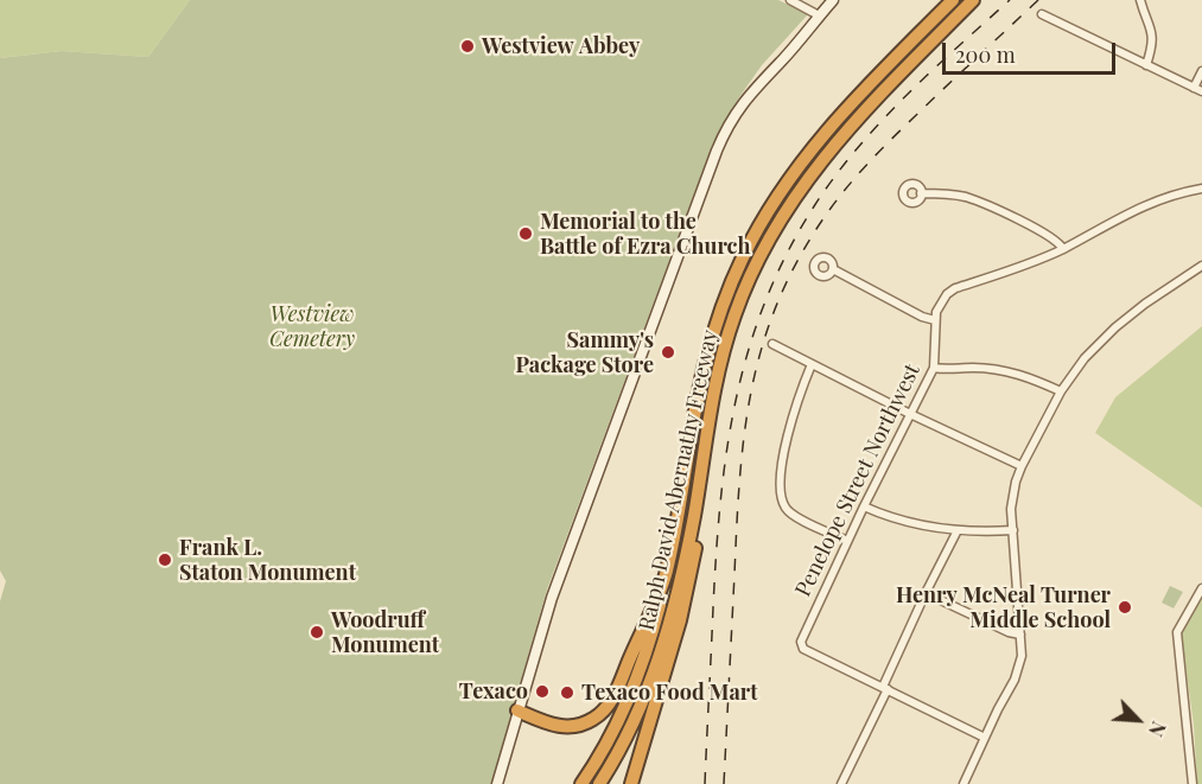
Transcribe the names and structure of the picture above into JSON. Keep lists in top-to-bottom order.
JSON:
{
  "streets": {
    "highway": ["Ralph David Abernathy Freeway"],
    "street": ["Penelope Street Northwest"]
  },
  "parks": ["Westview Cemetery"],
  "places": [
    "Westview Abbey",
    "Memorial to the Battle of Ezra Church",
    "Sammy's Package Store",
    "Frank L. Staton Monument",
    "Henry McNeal Turner Middle School",
    "Woodruff Monument",
    "Texaco",
    "Texaco Food Mart"
  ],
  "scale_bar": "200 m",
  "north": "bottom right"
}
